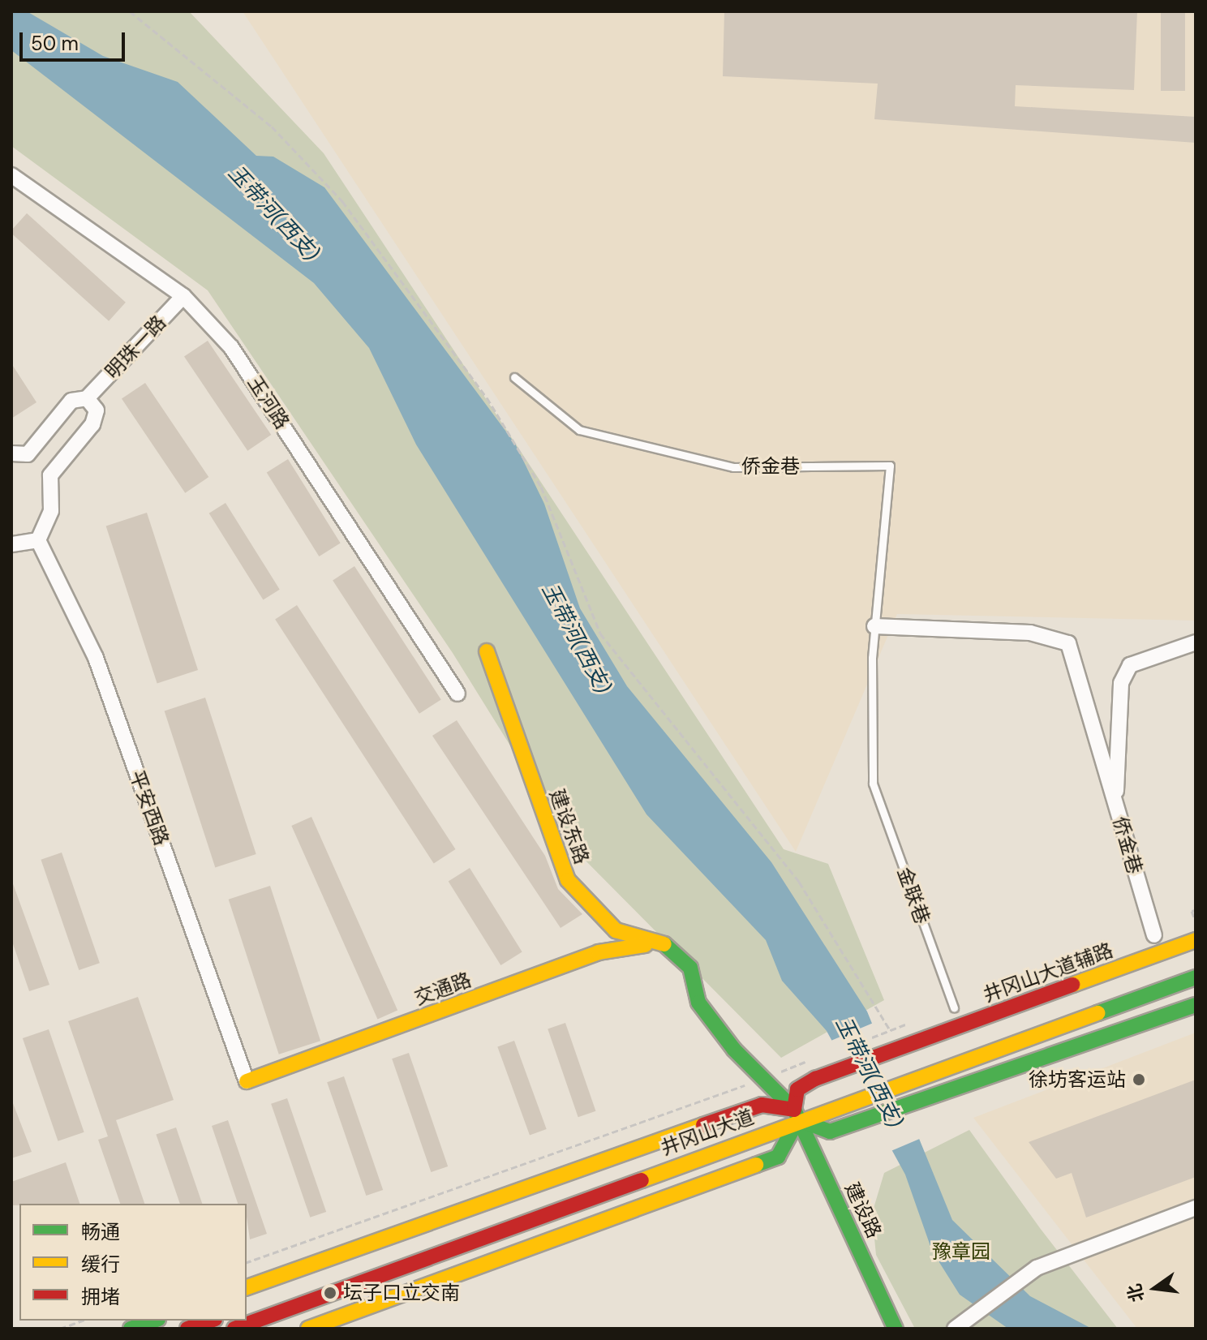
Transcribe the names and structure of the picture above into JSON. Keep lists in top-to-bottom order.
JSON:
{
  "streets": {
    "main road": [
      "建设东路",
      "井冈山大道辅路",
      "交通路",
      "井冈山大道",
      "建设路"
    ],
    "street": [
      "明珠一路",
      "玉河路",
      "侨金巷",
      "平安西路"
    ],
    "lane": ["金联巷"]
  },
  "crossings": [
    ["明珠一路", "玉河路"],
    ["侨金巷", "金联巷"],
    ["平安西路", "交通路"],
    ["建设东路", "井冈山大道辅路"],
    ["建设东路", "交通路"],
    ["建设东路", "井冈山大道"],
    ["建设东路", "建设路"],
    ["井冈山大道辅路", "井冈山大道"],
    ["井冈山大道辅路", "建设路"],
    ["井冈山大道", "建设路"]
  ],
  "water": ["玉带河(西支)"],
  "parks": ["豫章园"],
  "places": ["徐坊客运站", "坛子口立交南"],
  "legend": ["畅通", "缓行", "拥堵"],
  "scale_bar": "50 m",
  "north": "left"
}
